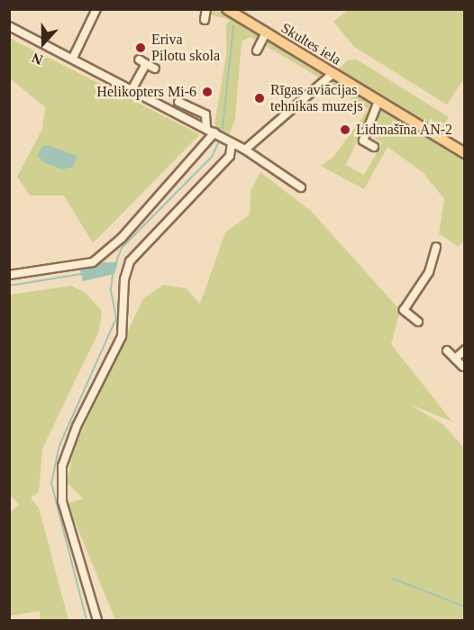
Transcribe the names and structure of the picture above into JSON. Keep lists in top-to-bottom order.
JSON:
{
  "streets": {
    "main road": ["Skultes iela"]
  },
  "places": [
    "Eriva Pilotu skola",
    "Helikopters Mi-6",
    "Rīgas aviācijas tehnikas muzejs",
    "Lidmašīna AN-2"
  ],
  "north": "bottom"
}
